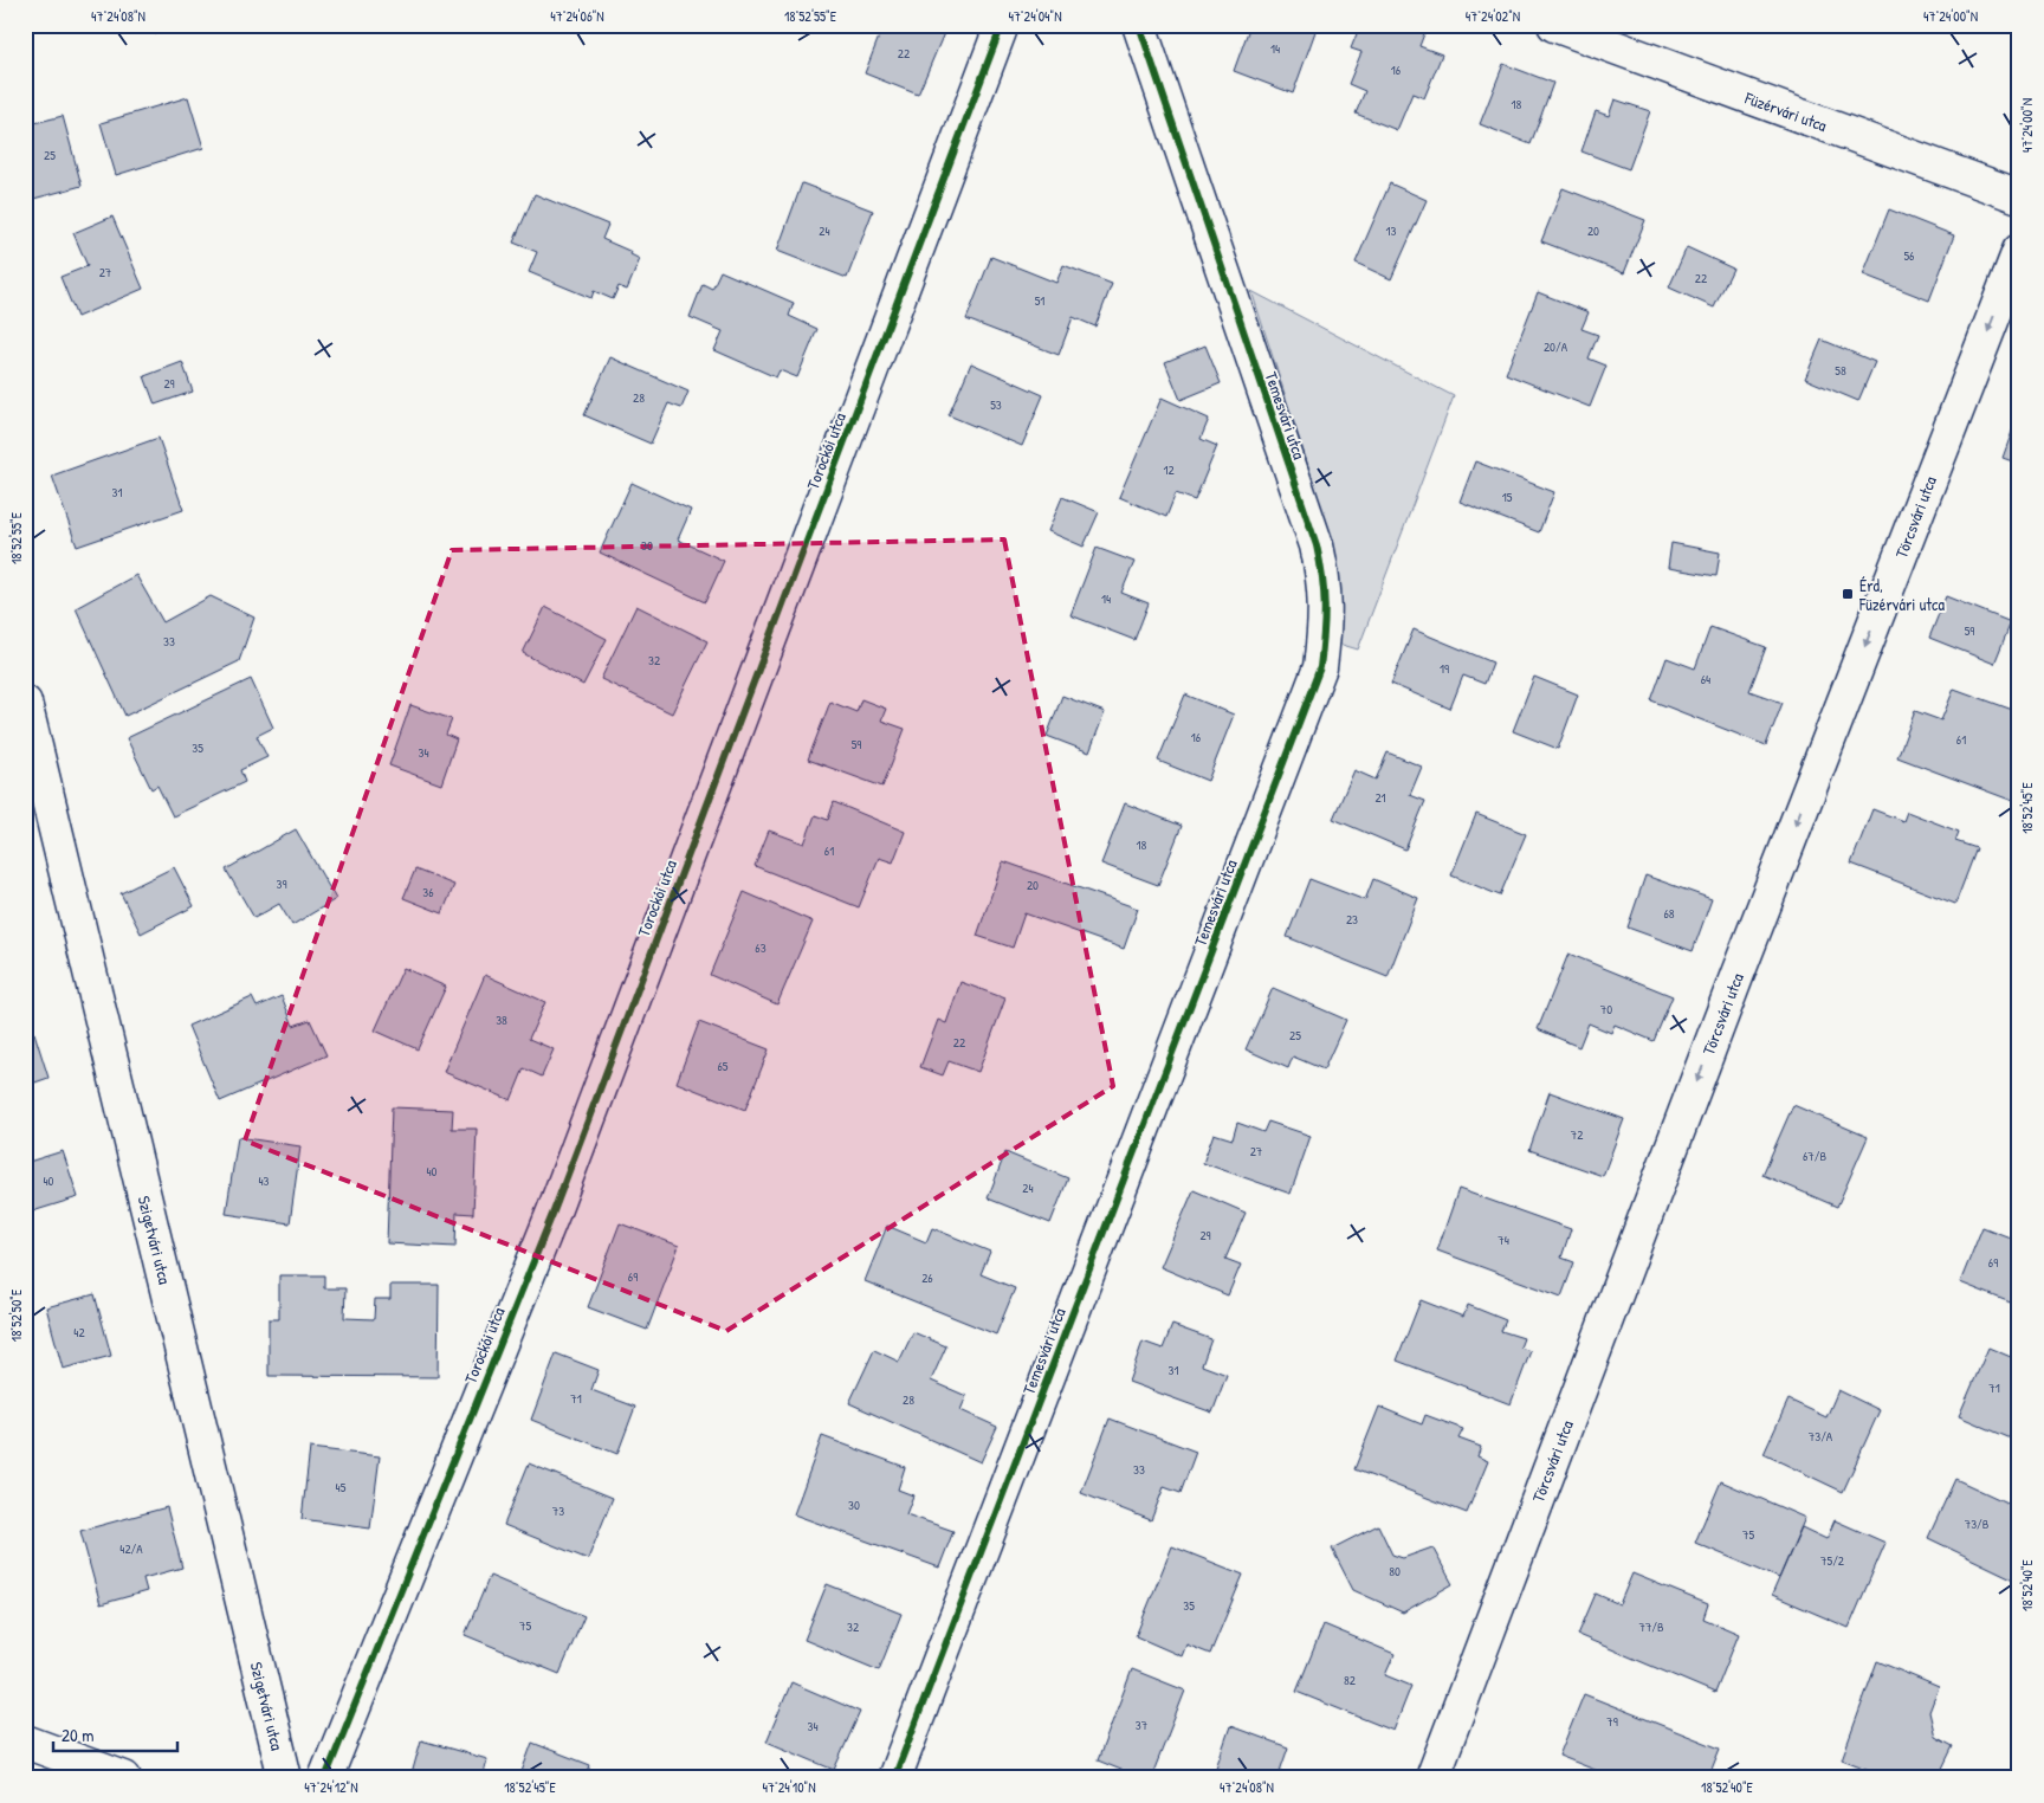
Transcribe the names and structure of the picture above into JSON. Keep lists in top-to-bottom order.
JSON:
{
  "streets": {
    "street": [
      "Füzérvári utca",
      "Temesvári utca",
      "Torockói utca",
      "Törcsvári utca",
      "Szigetvári utca"
    ]
  },
  "one_way": ["Törcsvári utca"],
  "places": {
    "transit": ["Érd, Füzérvári utca"]
  },
  "house_numbers": [
    "14",
    "22",
    "16",
    "18",
    "25",
    "24",
    "13",
    "20",
    "56",
    "27",
    "22",
    "51",
    "20/A",
    "58",
    "29",
    "28",
    "53",
    "12",
    "31",
    "15",
    "30",
    "14",
    "59",
    "33",
    "32",
    "19",
    "64",
    "16",
    "61",
    "59",
    "35",
    "34",
    "21",
    "18",
    "61",
    "39",
    "20",
    "36",
    "68",
    "23",
    "63",
    "70",
    "38",
    "25",
    "22",
    "65",
    "72",
    "27",
    "67/B",
    "40",
    "40",
    "43",
    "24",
    "29",
    "74",
    "69",
    "69",
    "26",
    "42",
    "31",
    "71",
    "71",
    "28",
    "73/A",
    "33",
    "45",
    "30",
    "73",
    "73/B",
    "75",
    "42/A",
    "75/2",
    "80",
    "35",
    "75",
    "32",
    "77/B",
    "82",
    "79",
    "37",
    "34"
  ],
  "scale_bar": "20 m",
  "coordinates": [
    "47°24'08\"N",
    "47°24'06\"N",
    "18°52'55\"E",
    "47°24'04\"N",
    "47°24'02\"N",
    "47°24'00\"N",
    "18°52'45\"E",
    "18°52'50\"E",
    "18°52'40\"E",
    "47°24'12\"N",
    "47°24'10\"N"
  ]
}
